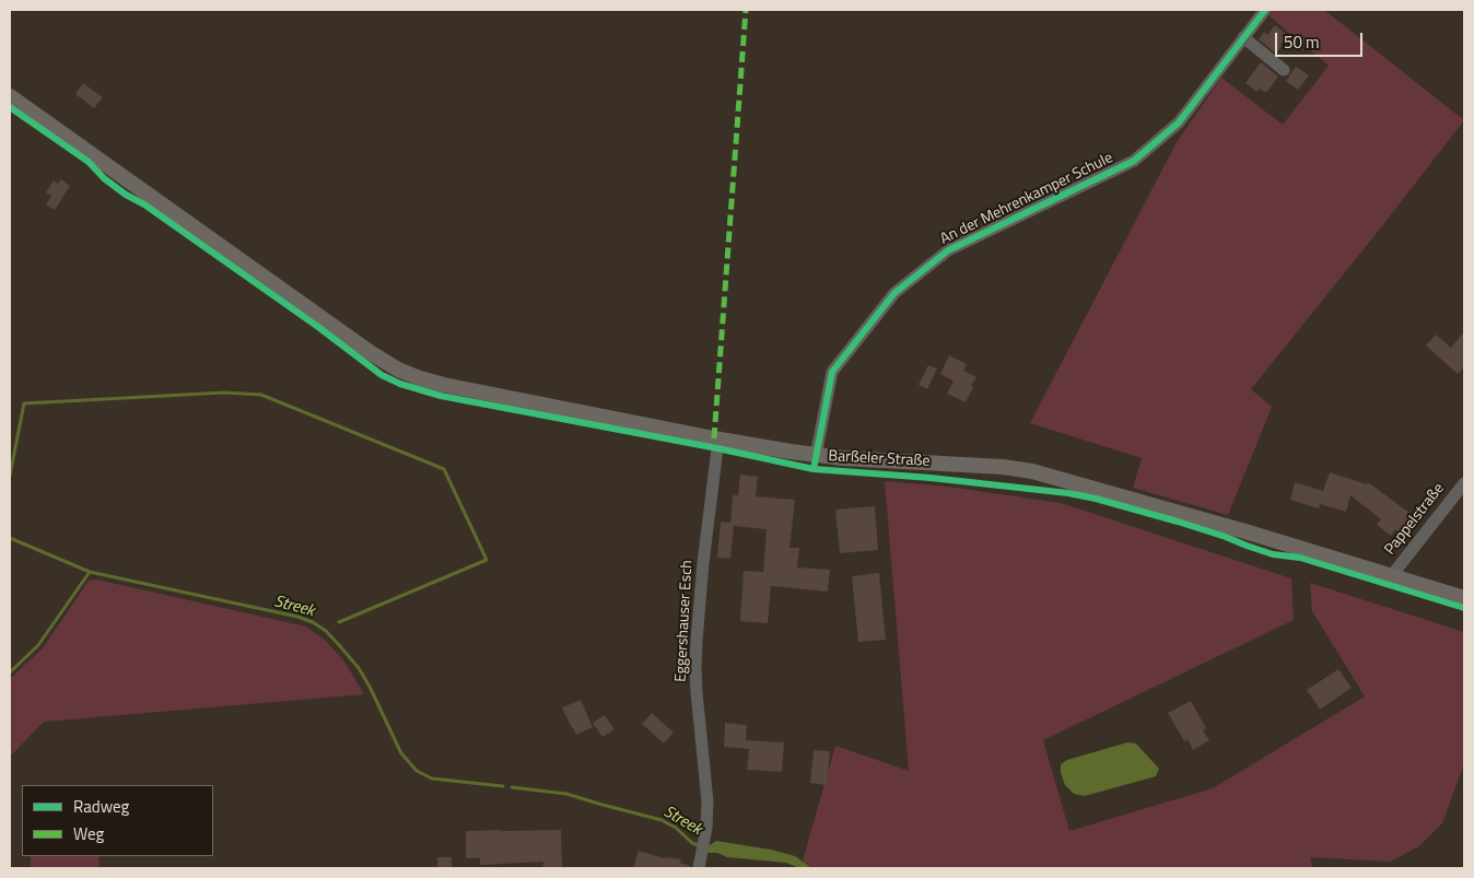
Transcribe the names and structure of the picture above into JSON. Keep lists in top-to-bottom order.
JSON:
{
  "streets": {
    "main road": ["Barßeler Straße"],
    "street": ["An der Mehrenkamper Schule", "Pappelstraße", "Eggershauser Esch"]
  },
  "crossings": [
    ["An der Mehrenkamper Schule", "Barßeler Straße"],
    ["Barßeler Straße", "Pappelstraße"],
    ["Barßeler Straße", "Eggershauser Esch"]
  ],
  "water": ["Streek"],
  "legend": ["Radweg", "Weg"],
  "scale_bar": "50 m"
}
